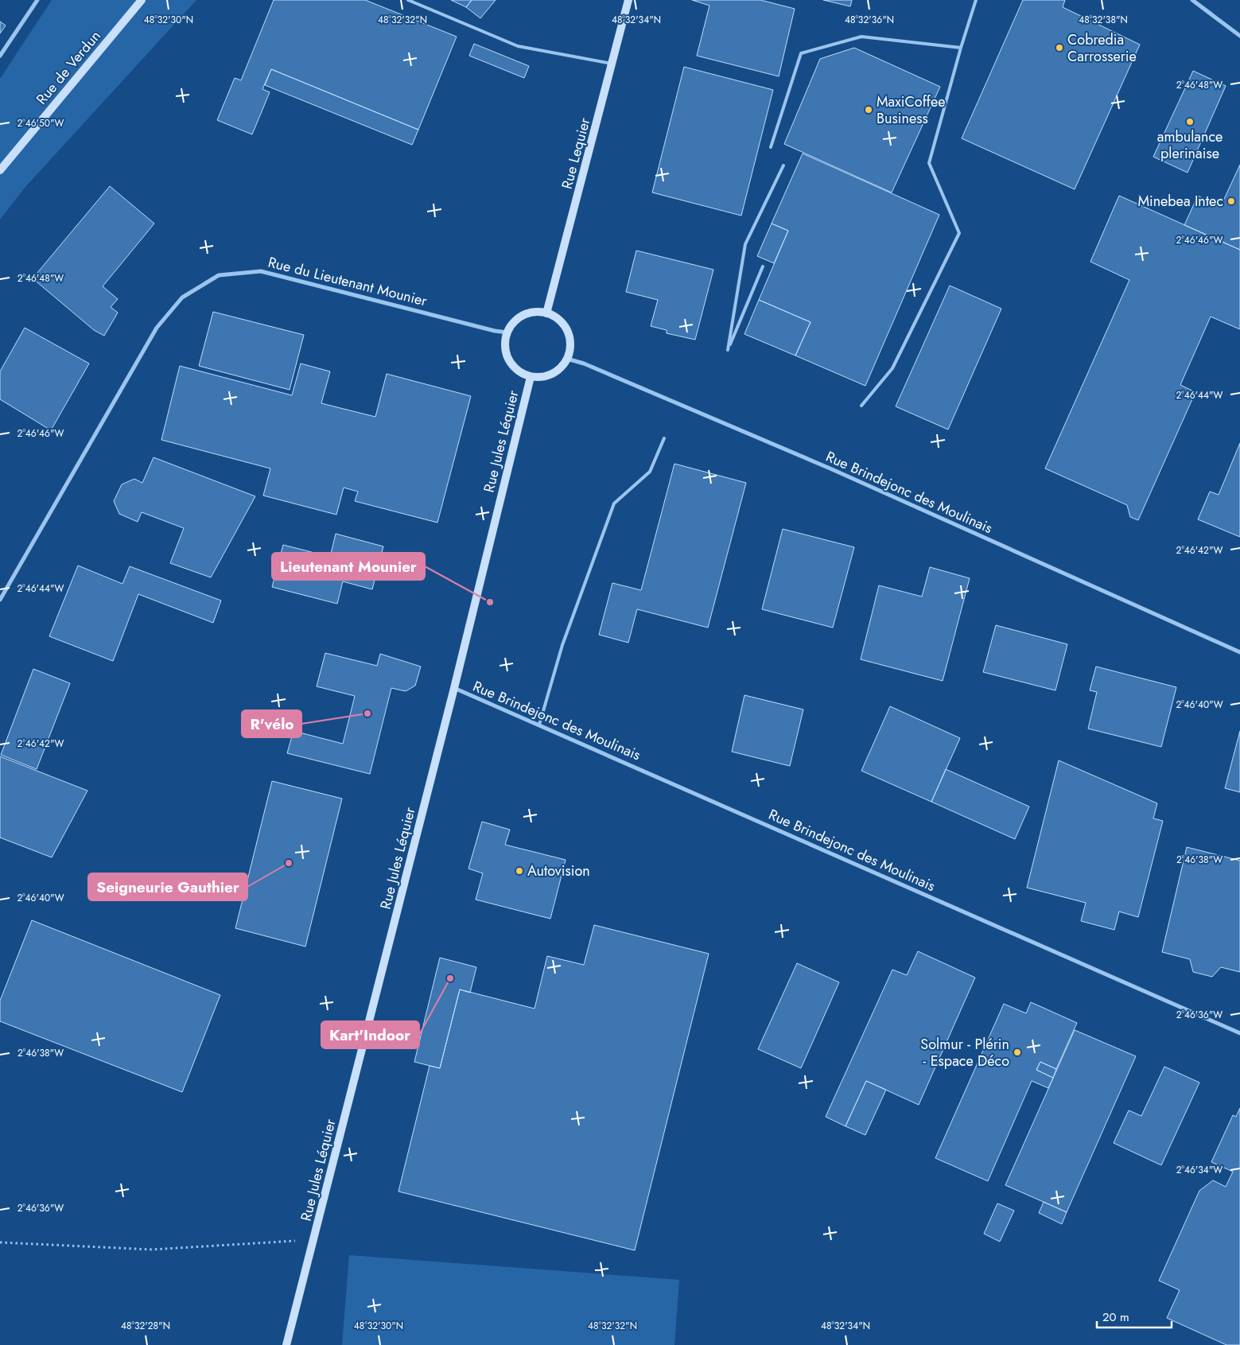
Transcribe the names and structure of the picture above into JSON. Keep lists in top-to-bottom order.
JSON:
{
  "streets": {
    "street": [
      "Rue de Verdun",
      "Rue Lequier",
      "Rue du Lieutenant Mounier",
      "Rue Jules Léquier",
      "Rue Brindejonc des Moulinais"
    ]
  },
  "crossings": [
    ["Rue Lequier", "Rue du Lieutenant Mounier"],
    ["Rue Lequier", "Rue Jules Léquier"],
    ["Rue Lequier", "Rue Brindejonc des Moulinais"],
    ["Rue du Lieutenant Mounier", "Rue Jules Léquier"],
    ["Rue du Lieutenant Mounier", "Rue Brindejonc des Moulinais"],
    ["Rue Jules Léquier", "Rue Brindejonc des Moulinais"]
  ],
  "places": [
    "Cobredia Carrosserie",
    "MaxiCoffee Business",
    "ambulance plerinaise",
    "Minebea Intec",
    "Lieutenant Mounier",
    "R'vélo",
    "Seigneurie Gauthier",
    "Autovision",
    "Kart'Indoor",
    "Solmur - Plérin - Espace Déco"
  ],
  "scale_bar": "20 m",
  "coordinates": [
    "48°32'38\"N",
    "48°32'30\"N",
    "48°32'32\"N",
    "48°32'34\"N",
    "48°32'36\"N",
    "2°46'48\"W",
    "2°46'50\"W",
    "2°46'46\"W",
    "2°46'44\"W",
    "2°46'42\"W",
    "2°46'40\"W",
    "2°46'38\"W",
    "2°46'36\"W",
    "2°46'34\"W",
    "48°32'28\"N"
  ]
}
